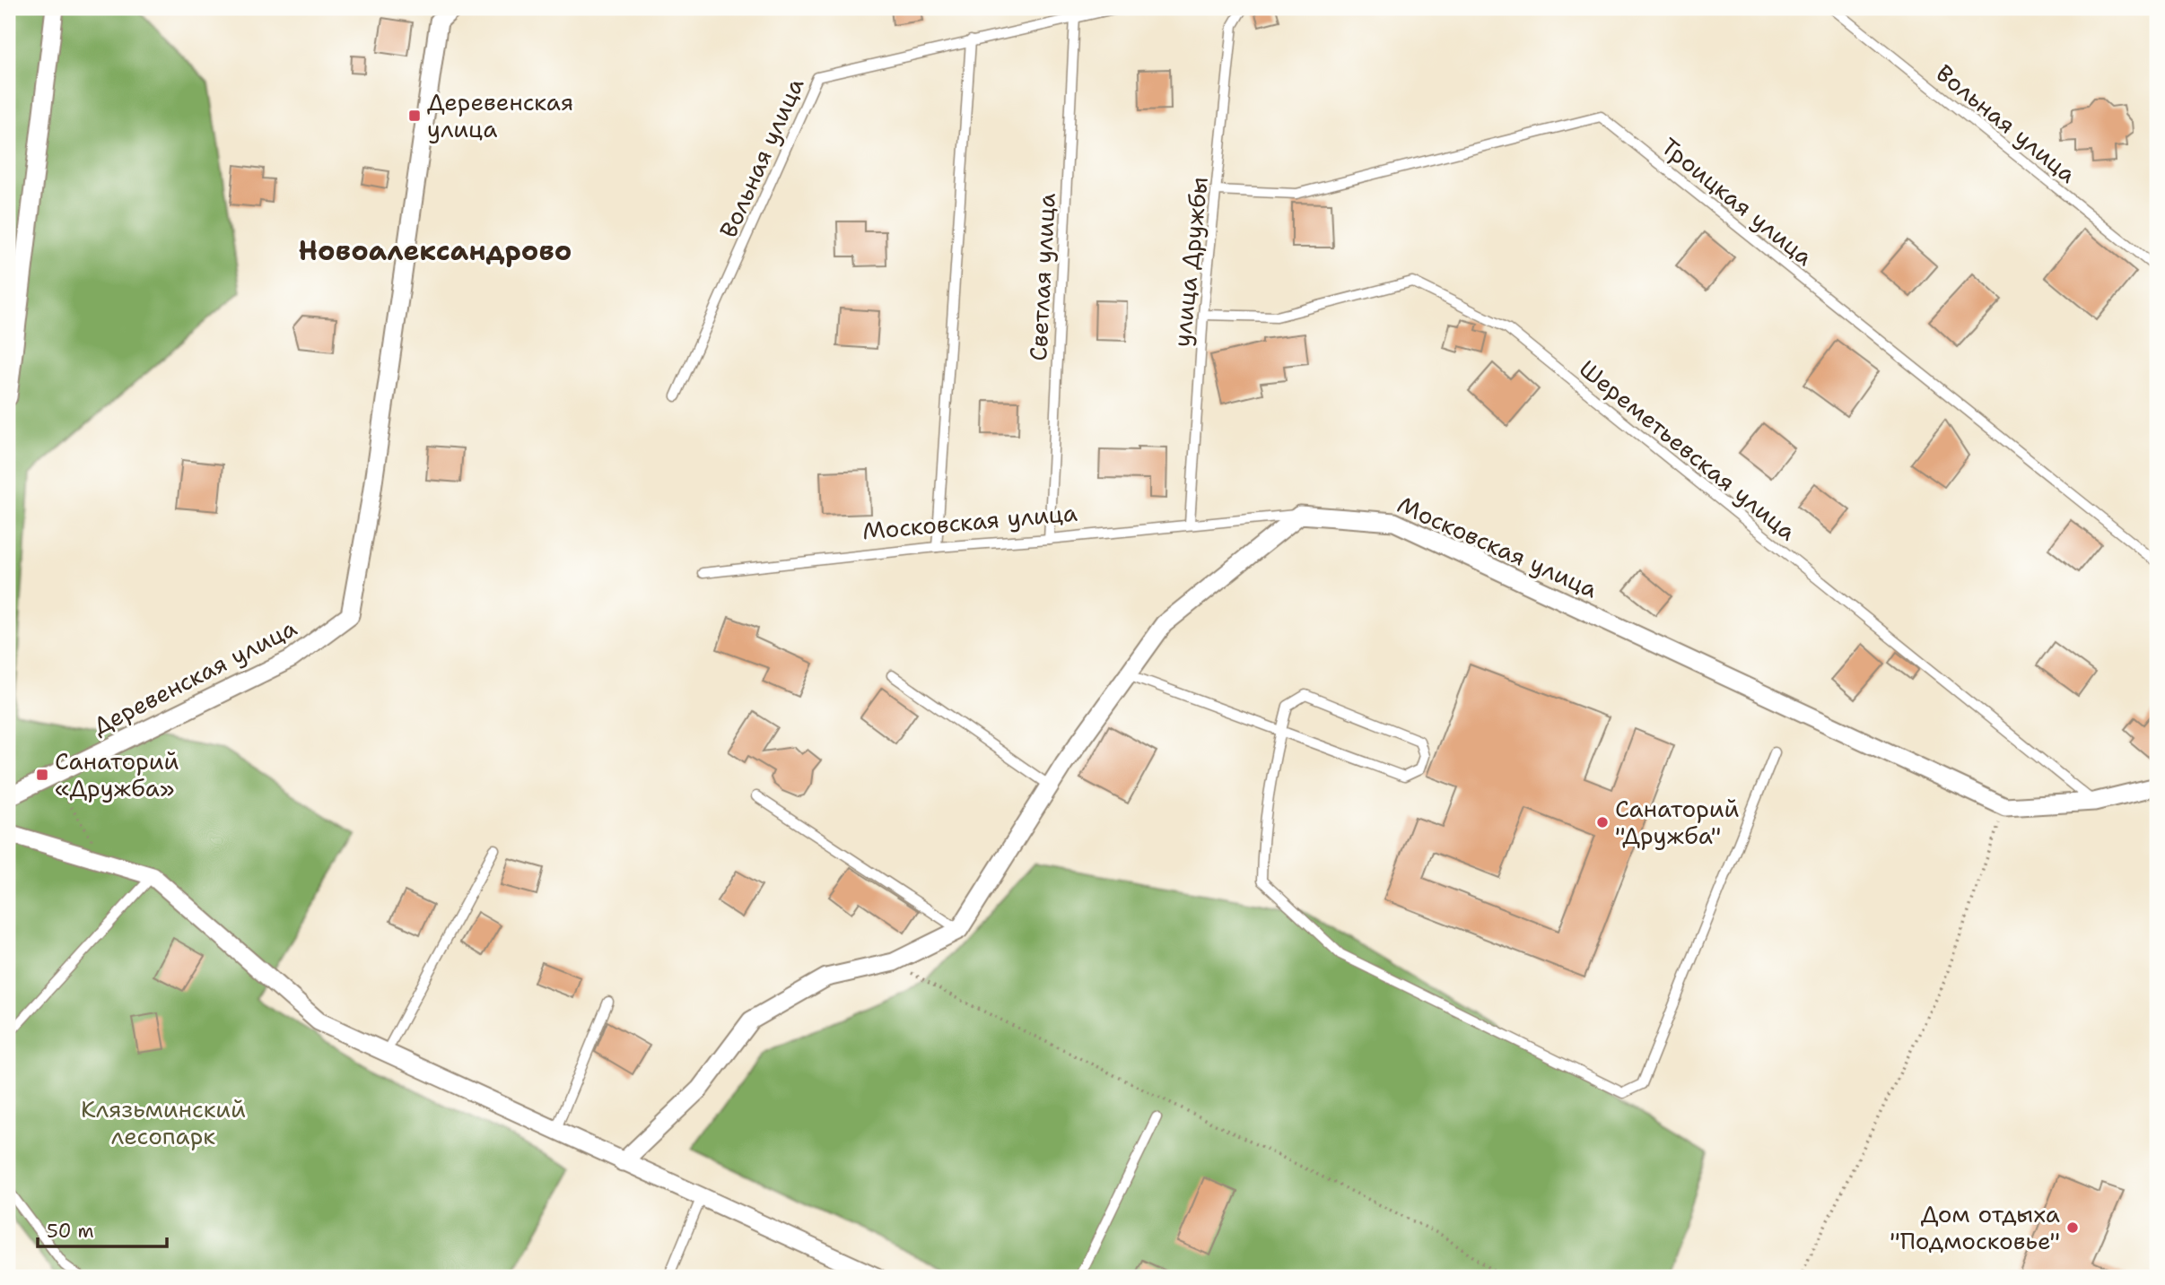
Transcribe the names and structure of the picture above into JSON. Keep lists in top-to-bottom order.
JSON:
{
  "streets": {
    "street": ["Московская улица", "Деревенская улица"],
    "lane": [
      "Вольная улица",
      "Троицкая улица",
      "улица Дружбы",
      "Светлая улица",
      "Шереметьевская улица"
    ]
  },
  "crossings": [
    ["Вольная улица", "Светлая улица"],
    ["Троицкая улица", "улица Дружбы"],
    ["улица Дружбы", "Шереметьевская улица"],
    ["улица Дружбы", "Московская улица"],
    ["Светлая улица", "Московская улица"],
    ["Шереметьевская улица", "Московская улица"]
  ],
  "districts": ["Новоалександрово"],
  "parks": ["Клязьминский лесопарк"],
  "places": {
    "transit": ["Деревенская улица", "Санаторий «Дружба»"],
    "other": ["Санаторий \"Дружба\"", "Дом отдыха \"Подмосковье\""]
  },
  "scale_bar": "50 m"
}
